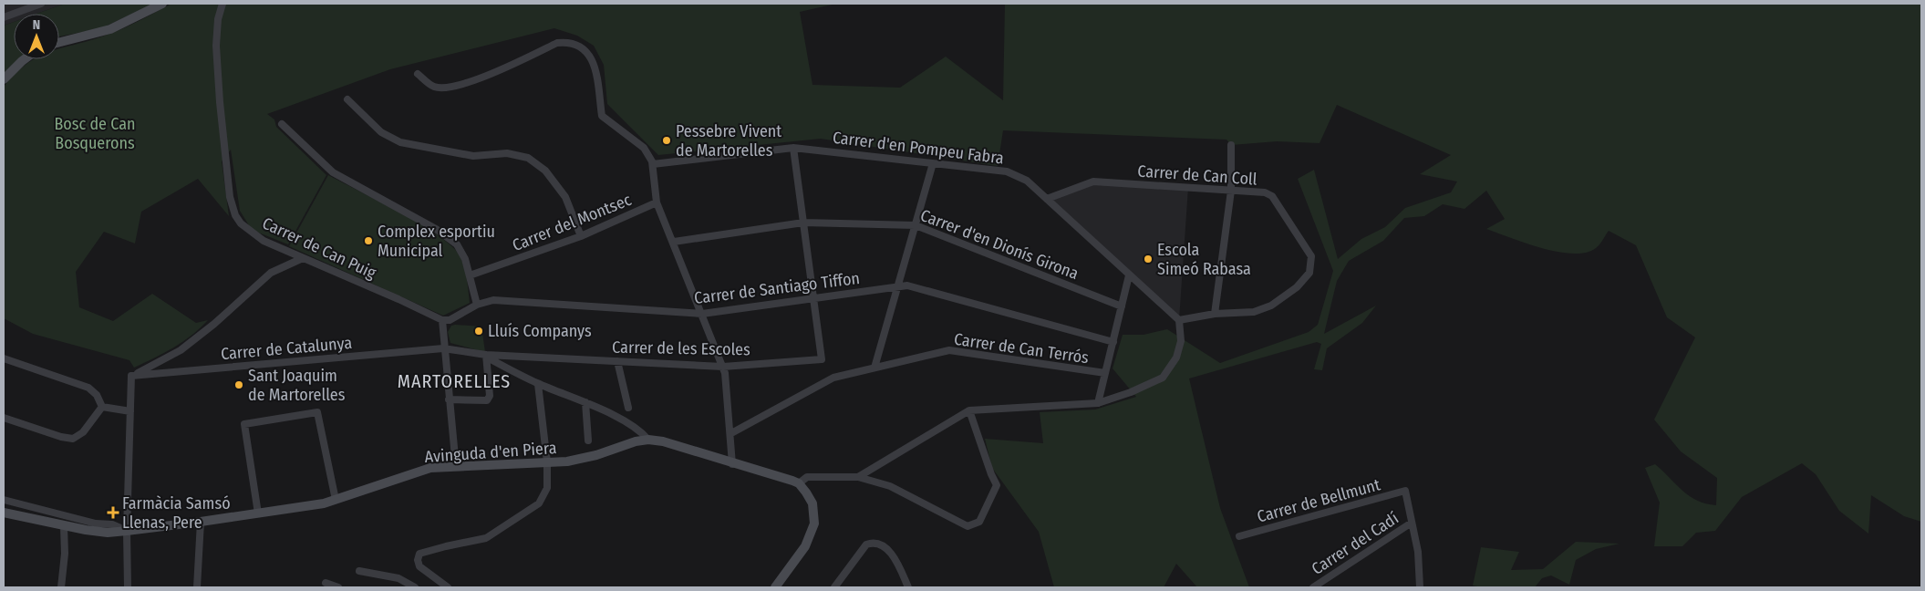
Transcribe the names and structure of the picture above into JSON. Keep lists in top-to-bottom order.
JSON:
{
  "streets": {
    "street": [
      "Carrer d'en Pompeu Fabra",
      "Carrer de Can Coll",
      "Carrer del Montsec",
      "Carrer d'en Dionís Girona",
      "Carrer de Can Puig",
      "Carrer de Santiago Tiffon",
      "Carrer de Catalunya",
      "Carrer de les Escoles",
      "Carrer de Can Terrós",
      "Avinguda d'en Piera",
      "Carrer de Bellmunt",
      "Carrer del Cadí"
    ]
  },
  "crossings": [
    ["Carrer d'en Pompeu Fabra", "Carrer de Can Coll"],
    ["Carrer de Can Puig", "Carrer de Santiago Tiffon"],
    ["Carrer de Santiago Tiffon", "Carrer de les Escoles"],
    ["Carrer de Bellmunt", "Carrer del Cadí"]
  ],
  "districts": ["MARTORELLES"],
  "parks": ["Bosc de Can Bosquerons"],
  "places": {
    "other": [
      "Pessebre Vivent de Martorelles",
      "Complex esportiu Municipal",
      "Escola Simeó Rabasa",
      "Lluís Companys",
      "Sant Joaquim de Martorelles"
    ],
    "health": ["Farmàcia Samsó Llenas, Pere"]
  },
  "north": "top"
}
